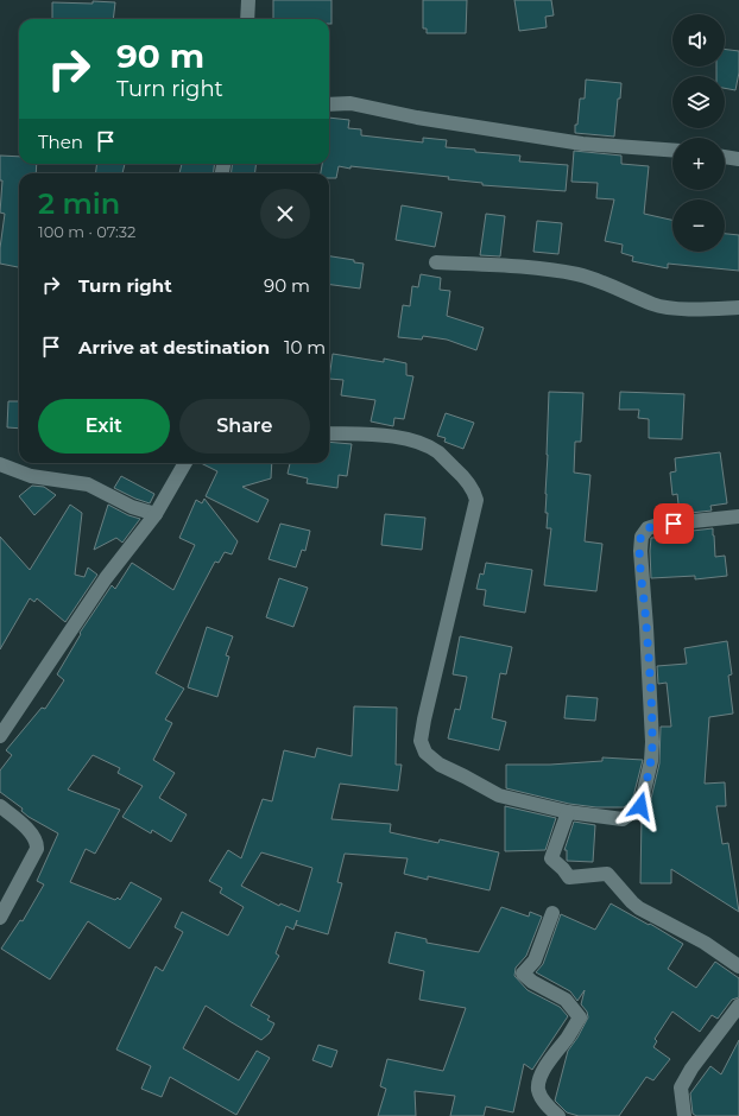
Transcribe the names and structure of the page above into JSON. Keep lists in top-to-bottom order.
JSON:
{
  "page": {
    "map_buttons": ["+", "−"],
    "turn": ["90 m", "Turn right"],
    "then": "Then",
    "heading": ["2 min", "100 m · 07:32"],
    "list": [
      {
        "name": "Turn right",
        "value": "90 m"
      },
      {
        "name": "Arrive at destination",
        "value": "10 m"
      }
    ],
    "buttons": ["Exit", "Share"]
  }
}
